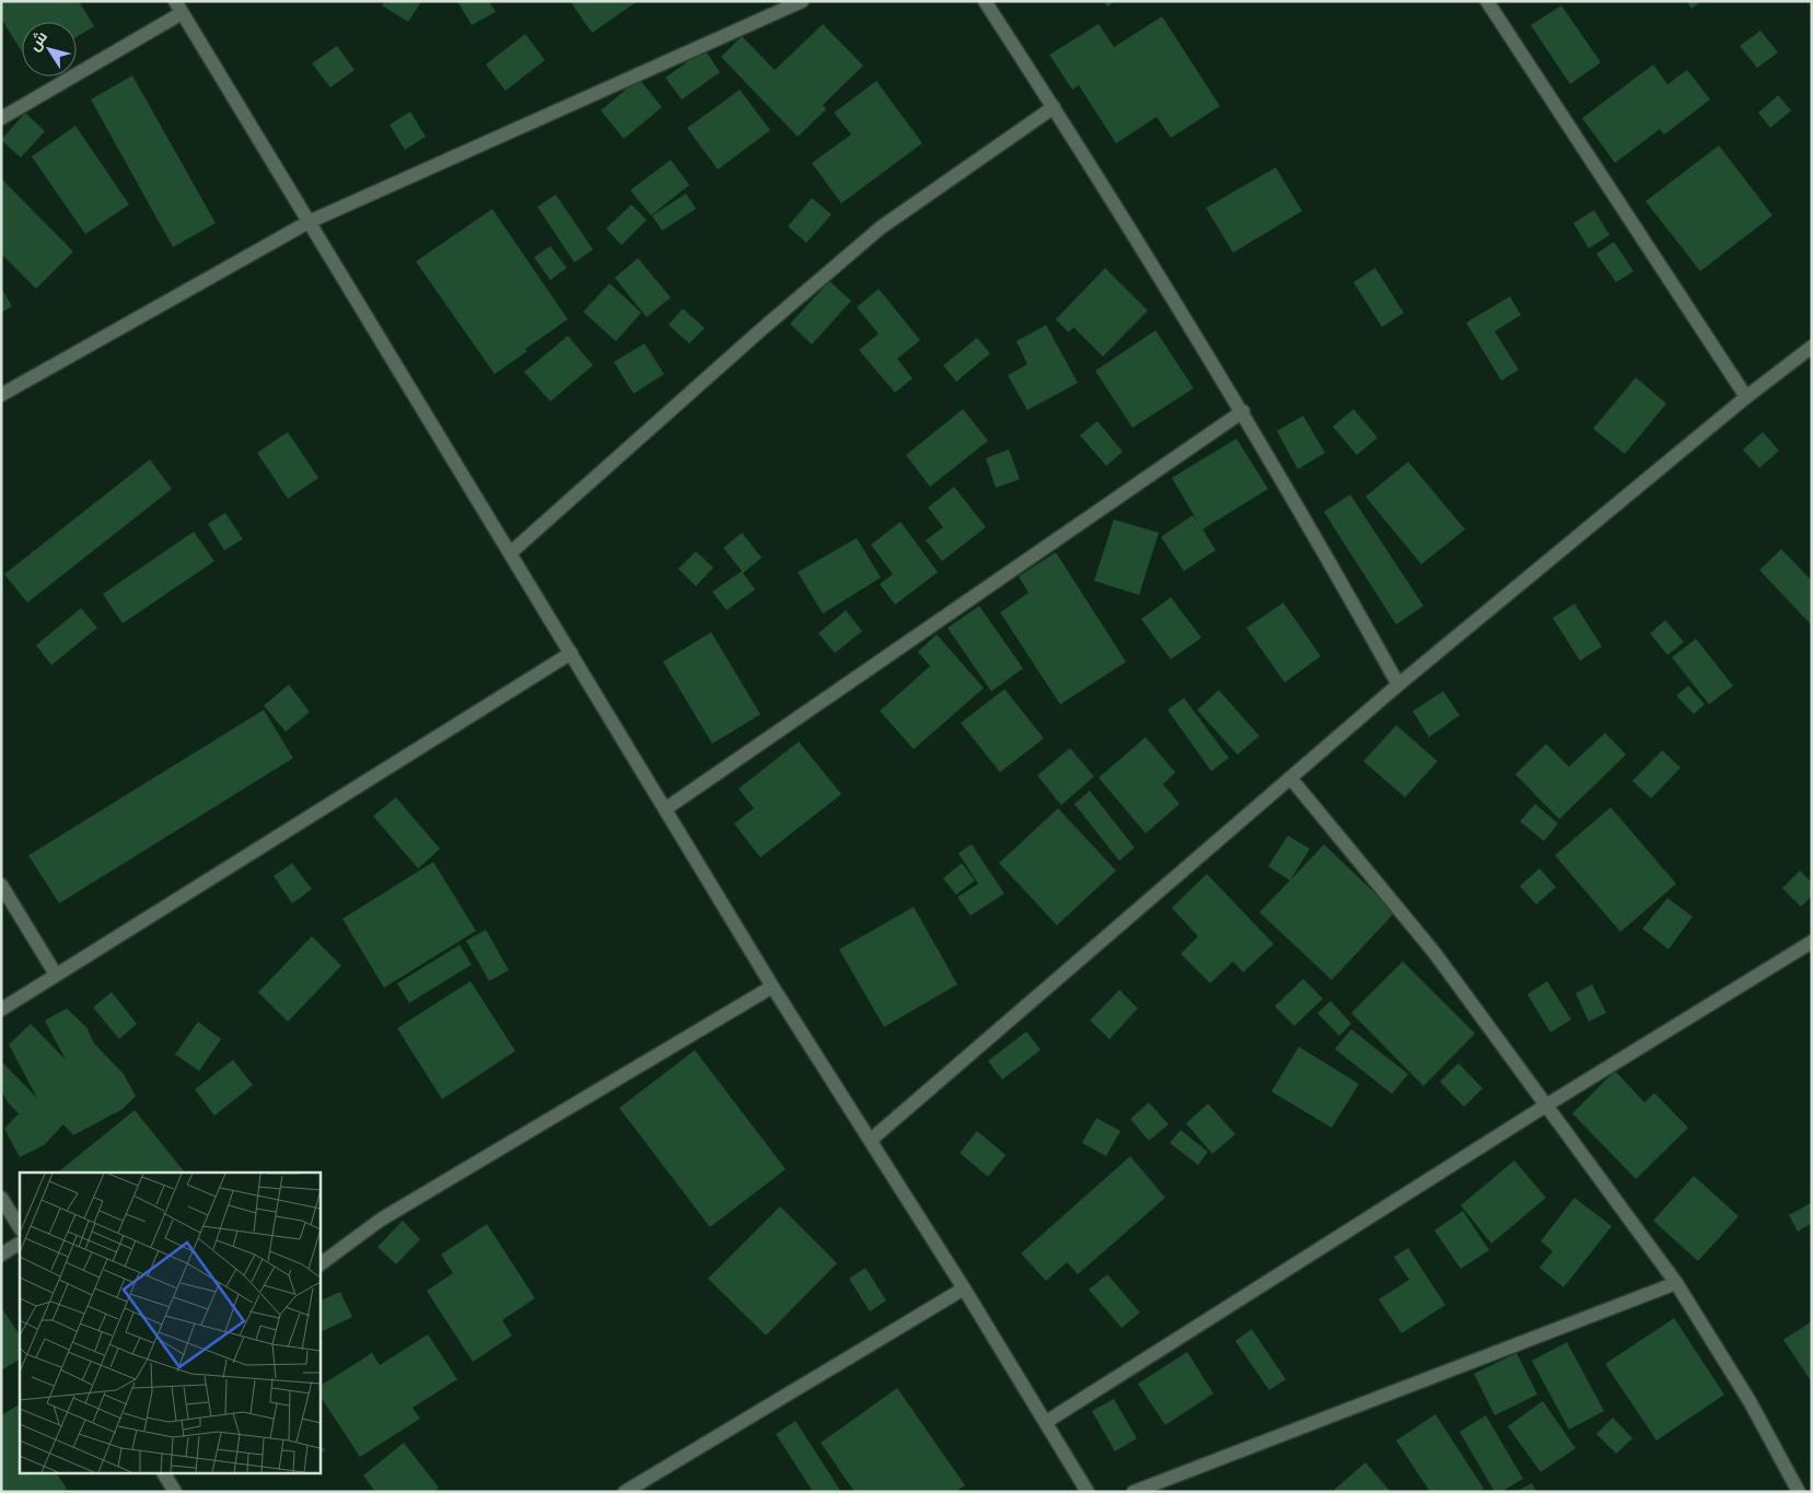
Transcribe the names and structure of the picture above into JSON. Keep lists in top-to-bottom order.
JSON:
{
  "north": "top left"
}
